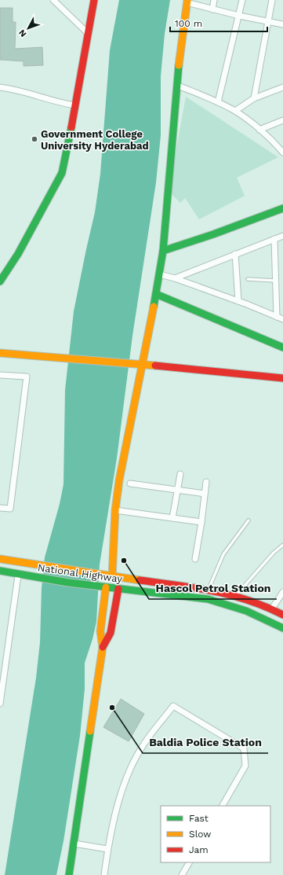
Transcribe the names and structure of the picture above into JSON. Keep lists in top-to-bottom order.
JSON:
{
  "streets": {
    "main road": ["National Highway"]
  },
  "places": ["Government College University Hyderabad", "Hascol Petrol Station", "Baldia Police Station"],
  "legend": ["Fast", "Slow", "Jam"],
  "scale_bar": "100 m",
  "north": "bottom left"
}
